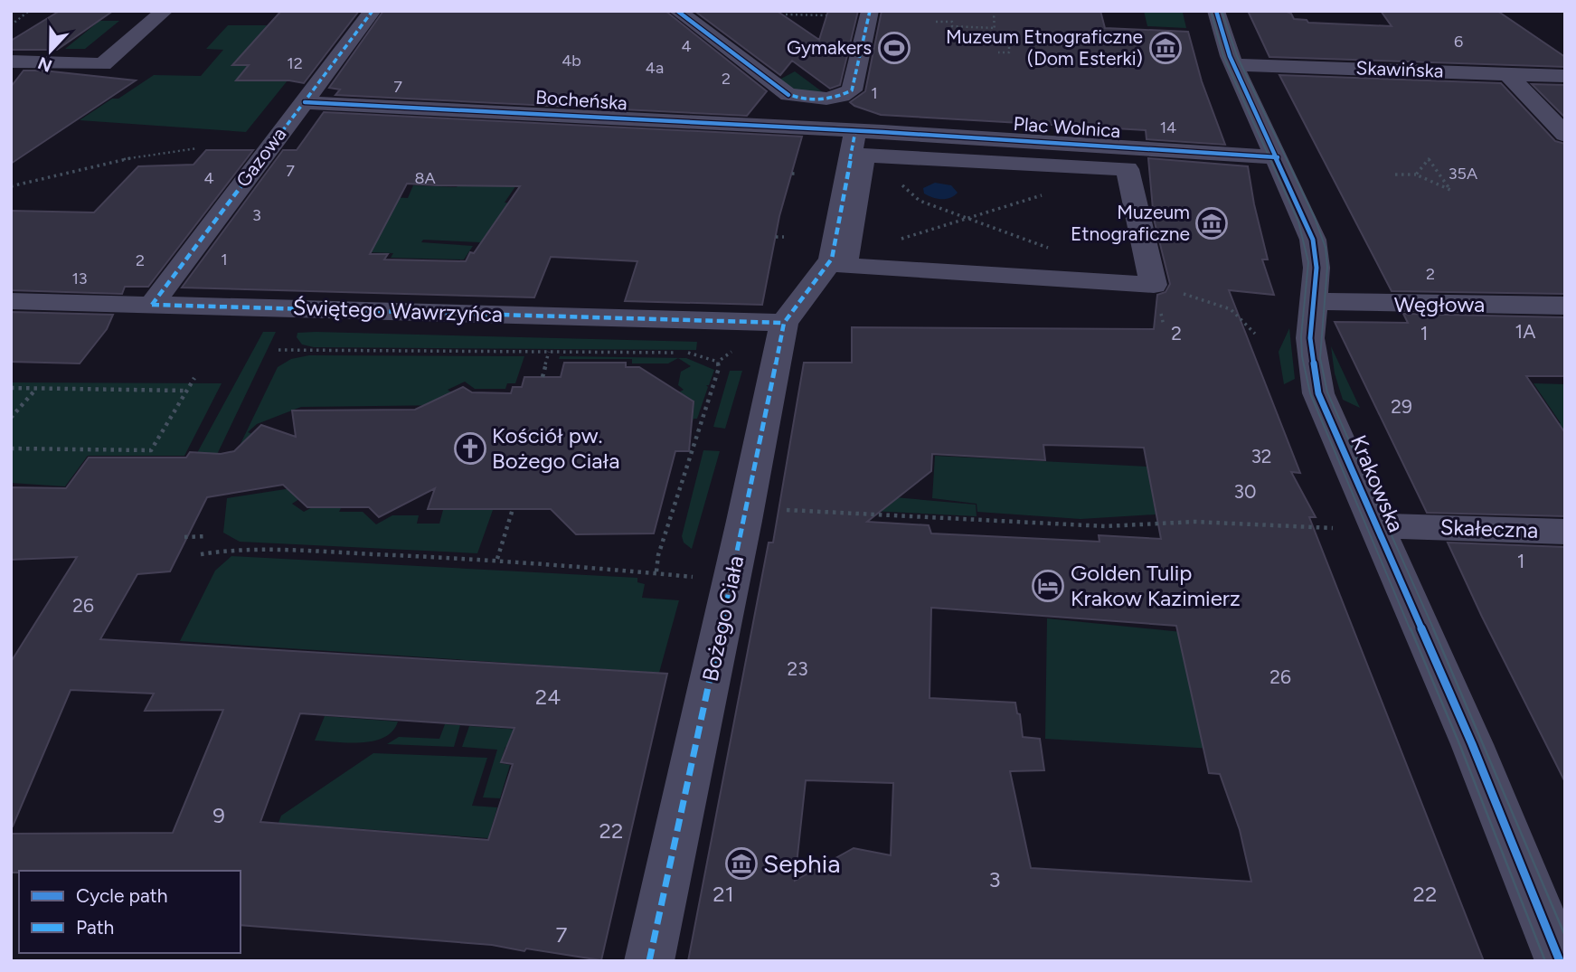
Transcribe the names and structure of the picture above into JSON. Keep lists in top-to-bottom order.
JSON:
{
  "streets": {
    "street": [
      "Skawińska",
      "Bocheńska",
      "Plac Wolnica",
      "Gazowa",
      "Węgłowa",
      "Świętego Wawrzyńca",
      "Krakowska",
      "Skałeczna",
      "Bożego Ciała"
    ]
  },
  "crossings": [
    ["Skawińska", "Krakowska"],
    ["Bocheńska", "Plac Wolnica"],
    ["Bocheńska", "Gazowa"],
    ["Plac Wolnica", "Krakowska"],
    ["Gazowa", "Świętego Wawrzyńca"],
    ["Węgłowa", "Krakowska"],
    ["Świętego Wawrzyńca", "Bożego Ciała"],
    ["Krakowska", "Skałeczna"]
  ],
  "places": {
    "sports": ["Gymakers"],
    "museum": ["Muzeum Etnograficzne (Dom Esterki)", "Muzeum Etnograficzne", "Sephia"],
    "church": ["Kościół pw. Bożego Ciała"],
    "hotel": ["Golden Tulip Krakow Kazimierz"]
  },
  "house_numbers": [
    "6",
    "4",
    "4b",
    "12",
    "4a",
    "2",
    "7",
    "1",
    "14",
    "7",
    "35A",
    "4",
    "8A",
    "3",
    "1",
    "2",
    "2",
    "13",
    "1A",
    "2",
    "1",
    "29",
    "32",
    "30",
    "1",
    "26",
    "23",
    "26",
    "24",
    "9",
    "22",
    "3",
    "21",
    "22",
    "7"
  ],
  "legend": ["Cycle path", "Path"],
  "north": "bottom"
}
